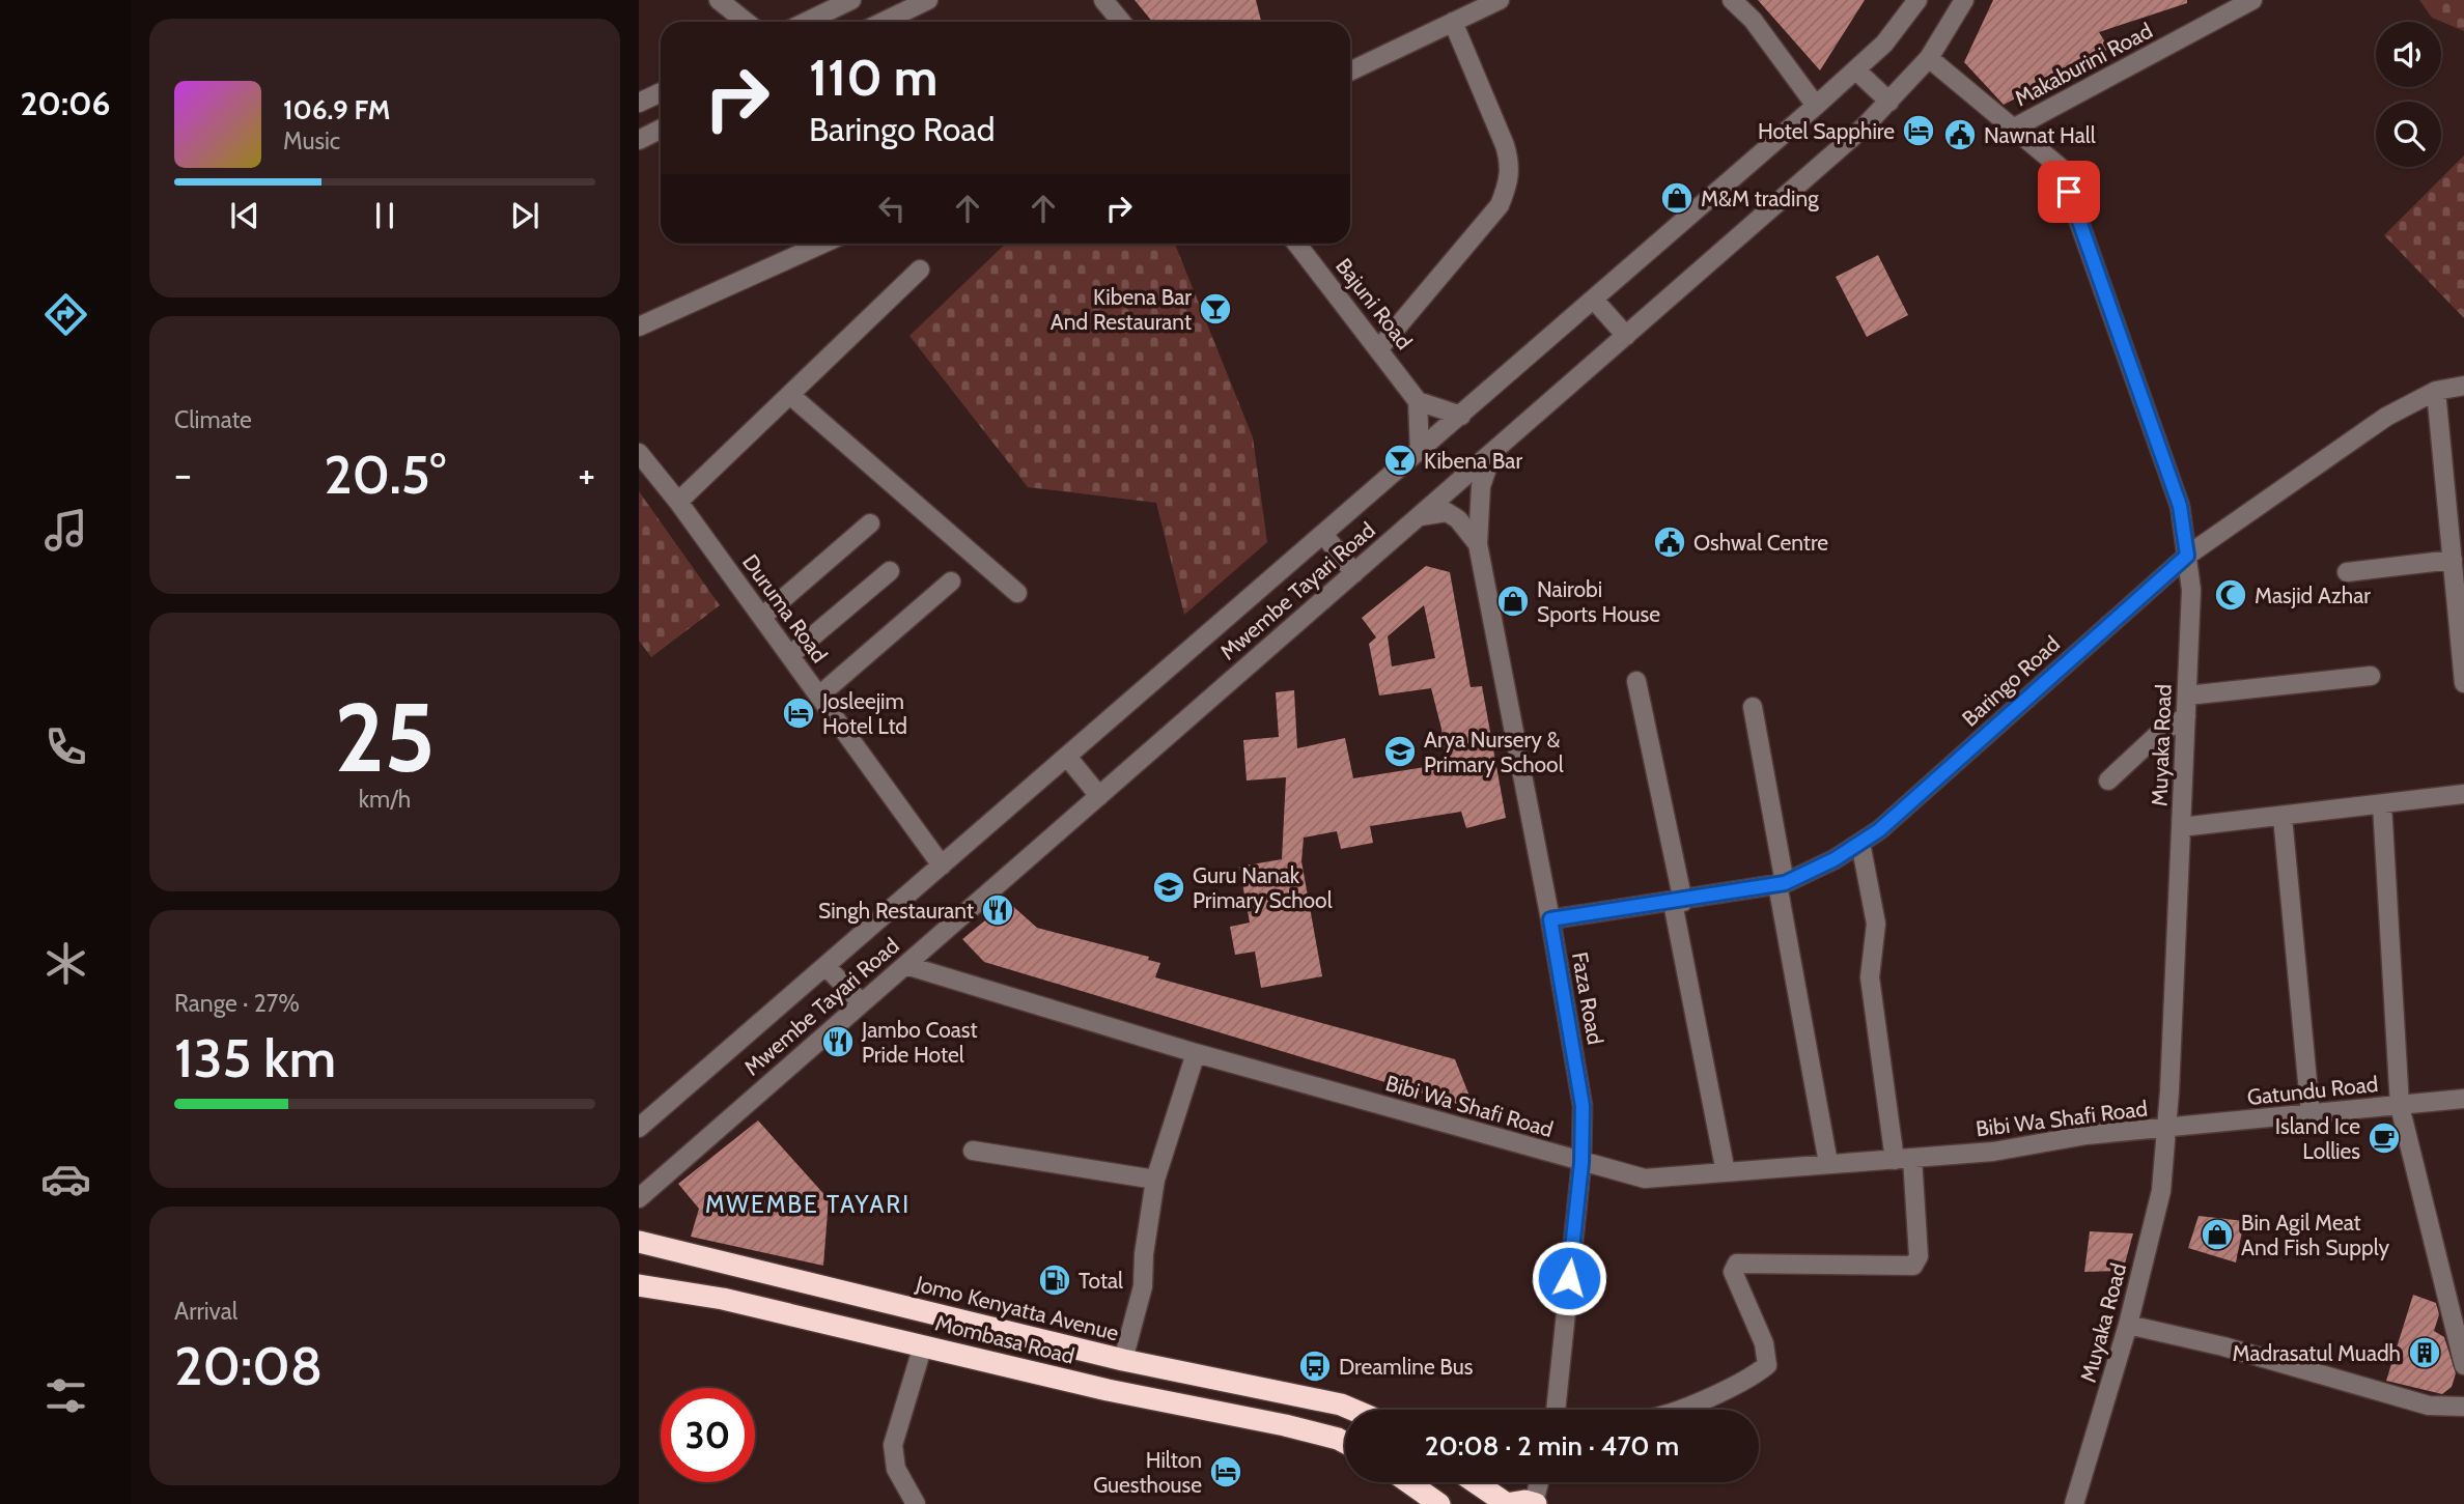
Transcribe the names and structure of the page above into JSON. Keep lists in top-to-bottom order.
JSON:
{
  "streets": {
    "highway": ["Jomo Kenyatta Avenue", "Mombasa Road"],
    "street": [
      "Makaburini Road",
      "Bajuni Road",
      "Mwembe Tayari Road",
      "Duruma Road",
      "Baringo Road",
      "Muyaka Road",
      "Faza Road",
      "Gatundu Road",
      "Bibi Wa Shafi Road"
    ]
  },
  "crossings": [
    ["Makaburini Road", "Muyaka Road"],
    ["Mwembe Tayari Road", "Duruma Road"],
    ["Mwembe Tayari Road", "Muyaka Road"],
    ["Mwembe Tayari Road", "Faza Road"],
    ["Mwembe Tayari Road", "Bibi Wa Shafi Road"],
    ["Baringo Road", "Muyaka Road"],
    ["Baringo Road", "Faza Road"],
    ["Muyaka Road", "Gatundu Road"],
    ["Muyaka Road", "Bibi Wa Shafi Road"],
    ["Faza Road", "Bibi Wa Shafi Road"],
    ["Gatundu Road", "Bibi Wa Shafi Road"]
  ],
  "districts": ["MWEMBE TAYARI"],
  "places": {
    "hotel": ["Hotel Sapphire", "Josleejim Hotel Ltd", "Hilton Guesthouse"],
    "public building": ["Nawnat Hall", "Oshwal Centre"],
    "shop": ["M&M trading", "Nairobi Sports House", "Bin Agil Meat And Fish Supply"],
    "bar": ["Kibena Bar And Restaurant", "Kibena Bar"],
    "mosque": ["Masjid Azhar"],
    "school or university": ["Arya Nursery & Primary School", "Guru Nanak Primary School"],
    "restaurant": ["Singh Restaurant", "Jambo Coast Pride Hotel"],
    "cafe": ["Island Ice Lollies"],
    "fuel station": ["Total"],
    "building": ["Madrasatul Muadh"],
    "bus stop": ["Dreamline Bus"]
  },
  "page": {
    "tabs": "20:06",
    "turn": ["110 m", "Baringo Road"],
    "song": ["106.9 FM", "Music"],
    "tile": [
      "Climate",
      ["25", "km/h"],
      ["Range · 27%", "135 km"],
      ["Arrival", "20:08"]
    ],
    "heat": ["−", "20.5°", "+"],
    "limit": "30",
    "trip": "20:08 · 2 min · 470 m"
  }
}
